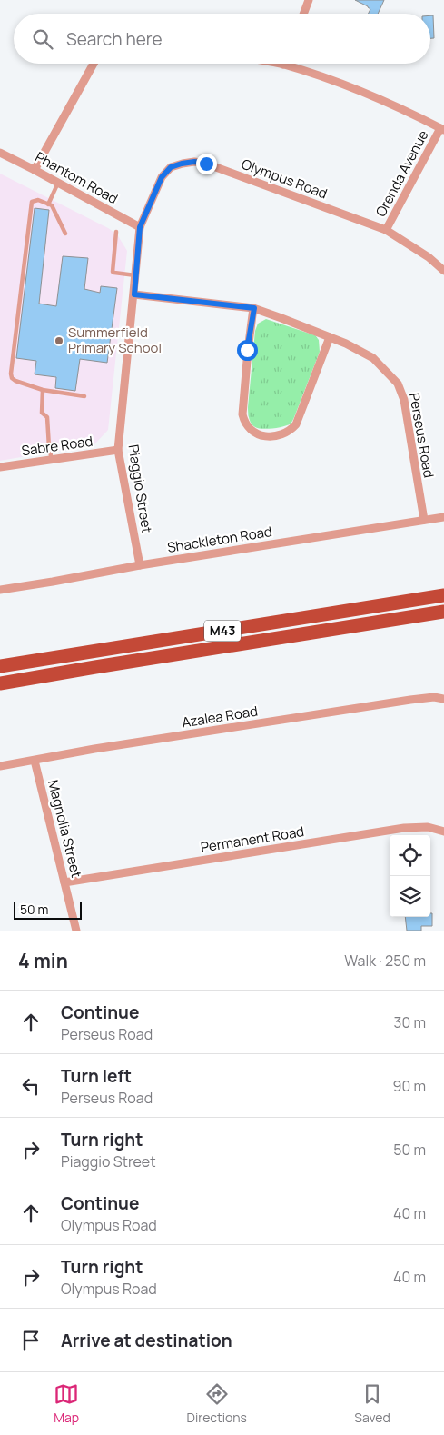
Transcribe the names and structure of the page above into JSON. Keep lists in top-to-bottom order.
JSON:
{
  "streets": {
    "main road": ["M43"],
    "street": [
      "Orenda Avenue",
      "Phantom Road",
      "Olympus Road",
      "Perseus Road",
      "Sabre Road",
      "Piaggio Street",
      "Shackleton Road",
      "Azalea Road",
      "Magnolia Street",
      "Permanent Road"
    ]
  },
  "crossings": [
    ["Orenda Avenue", "Olympus Road"],
    ["Phantom Road", "Olympus Road"],
    ["Phantom Road", "Piaggio Street"],
    ["Olympus Road", "Piaggio Street"],
    ["Perseus Road", "Piaggio Street"],
    ["Perseus Road", "Shackleton Road"],
    ["Sabre Road", "Piaggio Street"],
    ["Piaggio Street", "Shackleton Road"],
    ["Azalea Road", "Magnolia Street"],
    ["Magnolia Street", "Permanent Road"]
  ],
  "places": ["Summerfield Primary School"],
  "scale_bar": "50 m",
  "page": {
    "search": "Search here",
    "scale": "50 m",
    "heading": ["4 min", "Walk · 250 m"],
    "list": [
      ["Continue", "Perseus Road", "30 m"],
      ["Turn left", "Perseus Road", "90 m"],
      ["Turn right", "Piaggio Street", "50 m"],
      ["Continue", "Olympus Road", "40 m"],
      ["Turn right", "Olympus Road", "40 m"],
      "Arrive at destination"
    ],
    "nav": ["Map", "Directions", "Saved"]
  }
}
